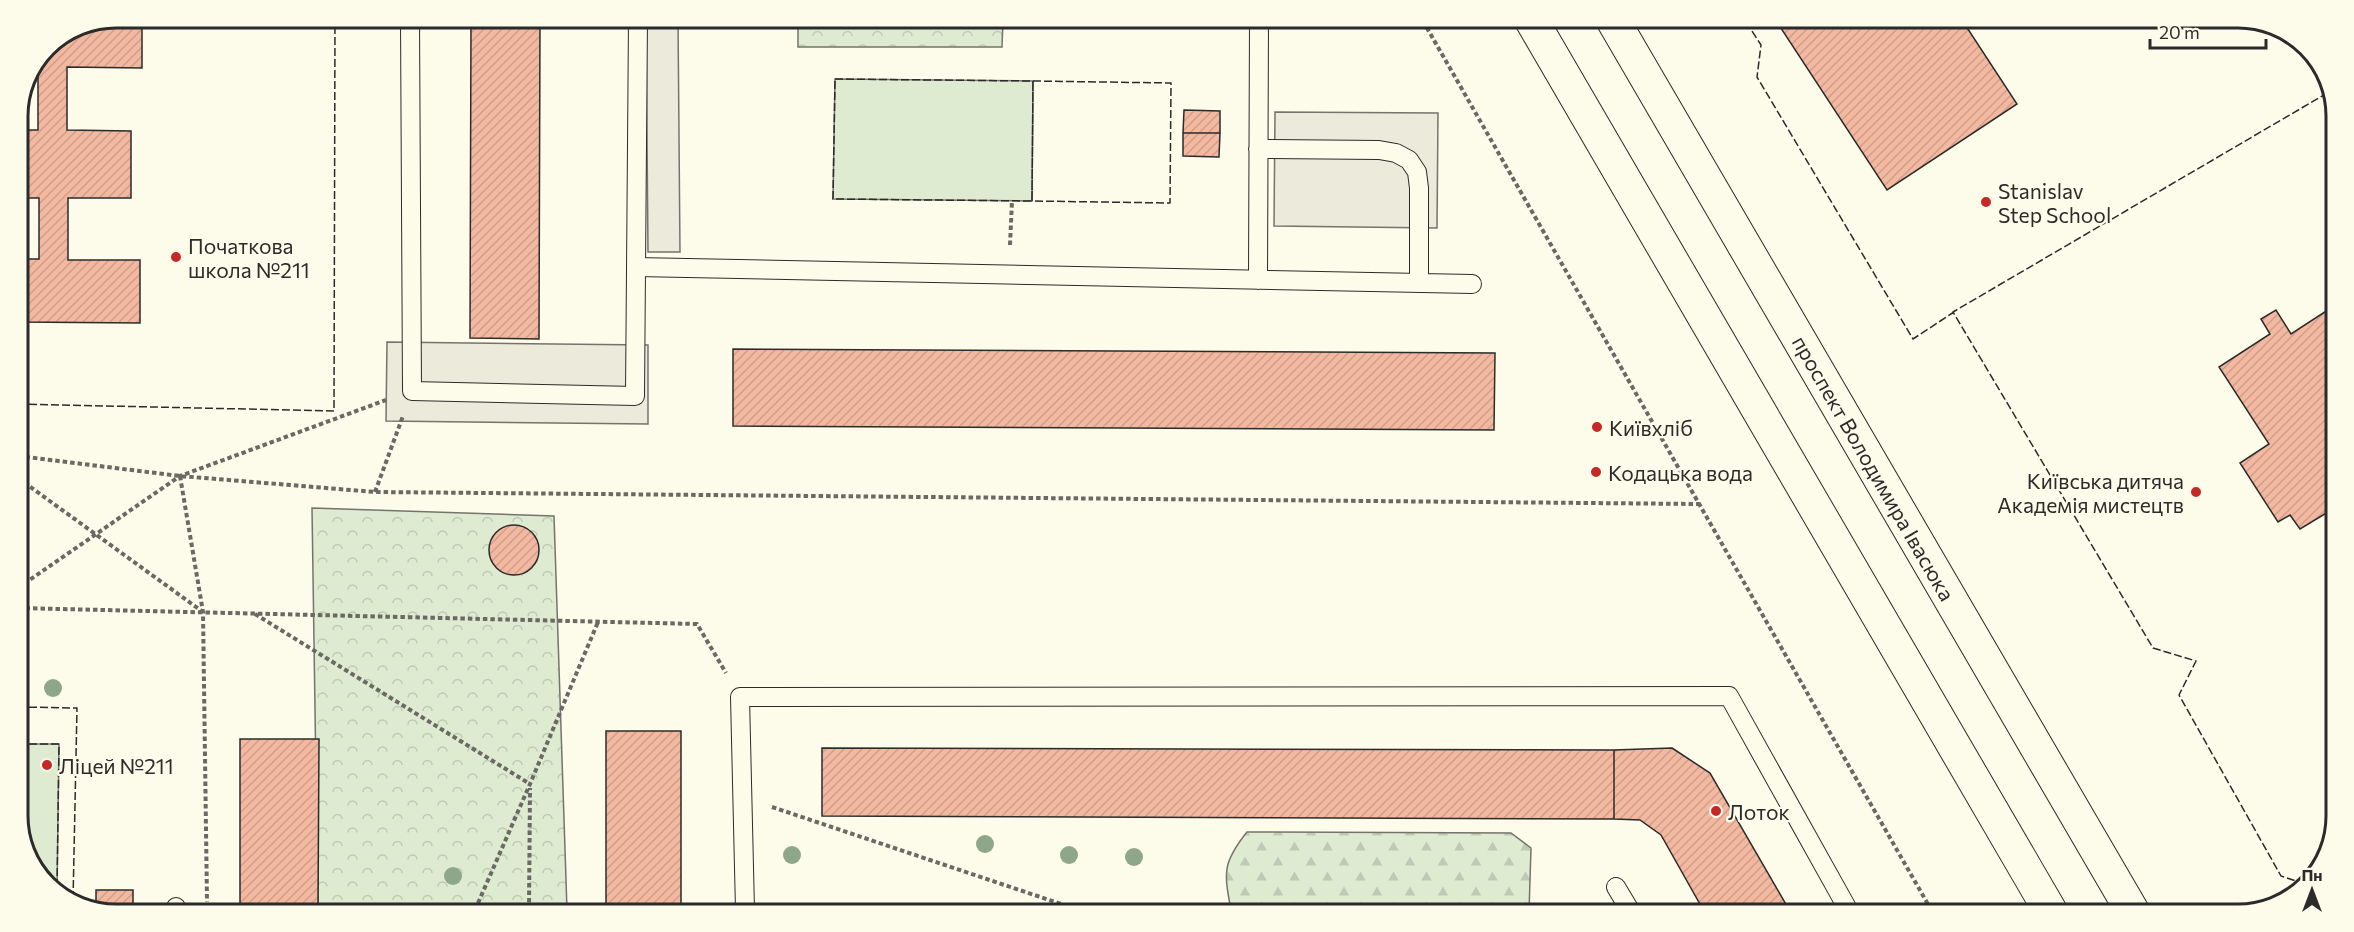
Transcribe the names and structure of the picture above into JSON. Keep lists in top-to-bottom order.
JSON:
{
  "streets": {
    "main road": ["проспект Володимира Івасюка"]
  },
  "places": [
    "Stanislav Step School",
    "Початкова школа №211",
    "Київхліб",
    "Кодацька вода",
    "Київська дитяча Академія мистецтв",
    "Ліцей №211",
    "Лоток"
  ],
  "scale_bar": "20 m",
  "north": "top"
}
